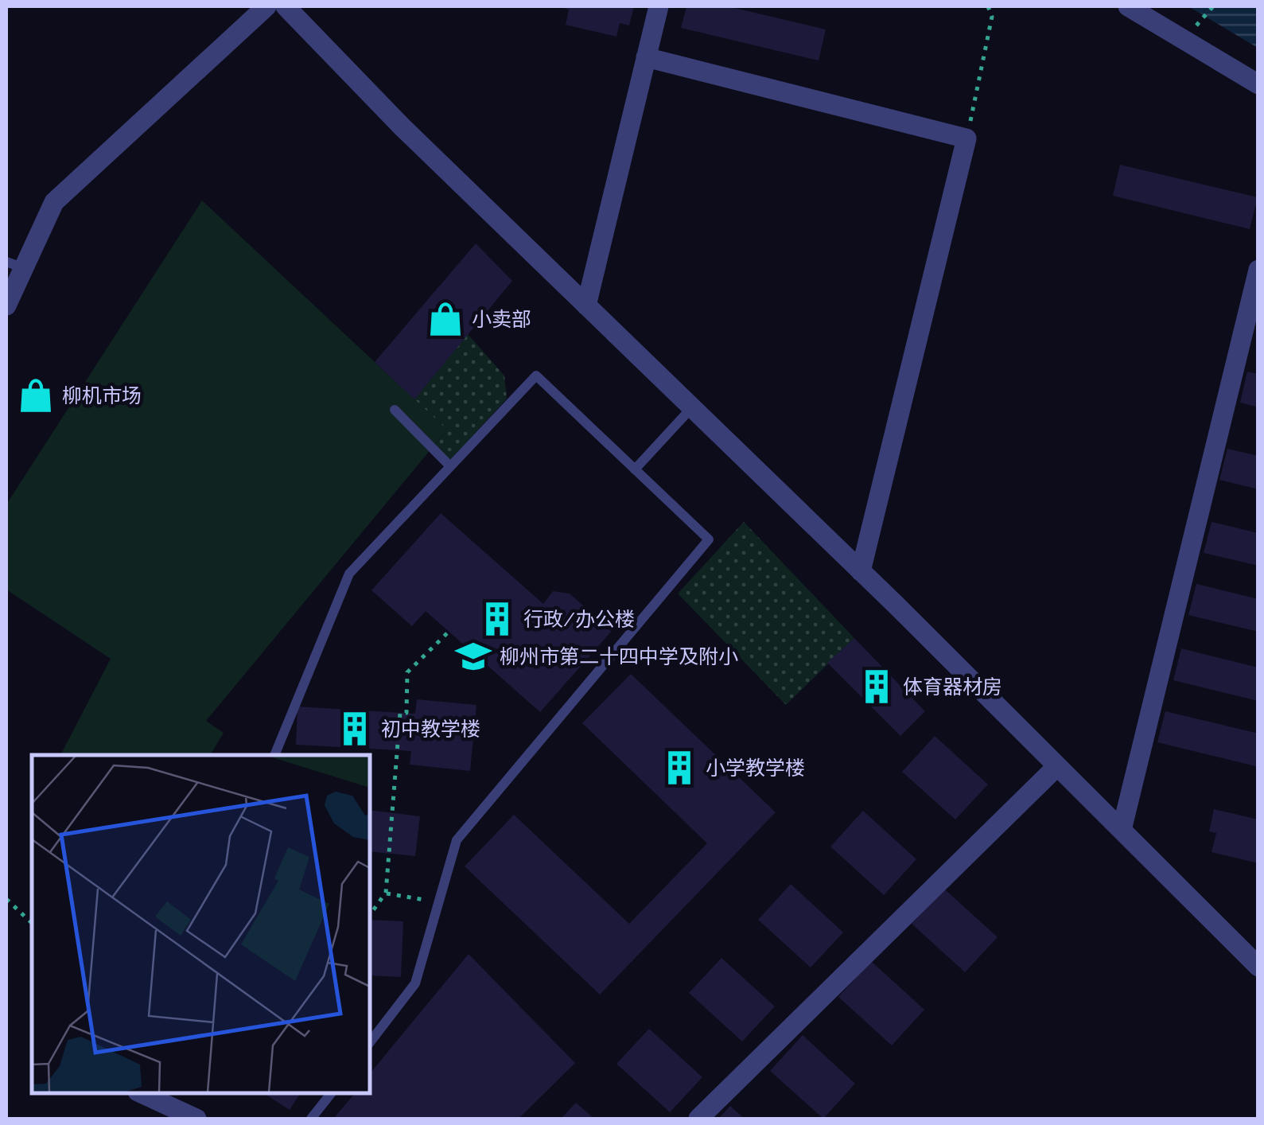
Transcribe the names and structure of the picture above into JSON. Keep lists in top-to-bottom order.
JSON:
{
  "places": {
    "shop": ["小卖部", "柳机市场"],
    "building": [
      "行政/办公楼",
      "体育器材房",
      "初中教学楼",
      "小学教学楼"
    ],
    "school or university": ["柳州市第二十四中学及附小"]
  }
}
